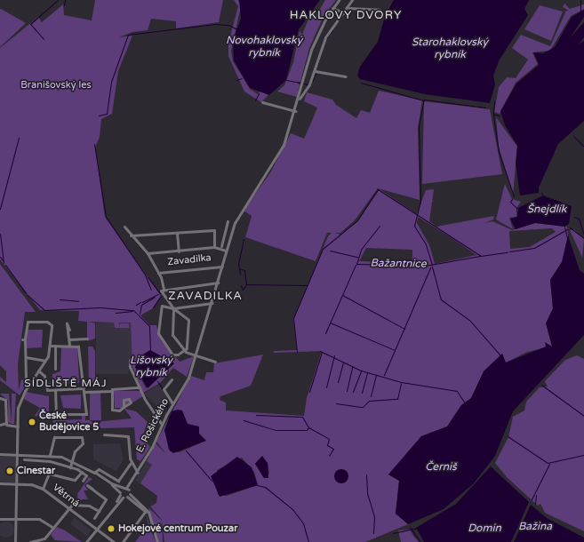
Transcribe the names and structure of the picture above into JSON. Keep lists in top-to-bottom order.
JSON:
{
  "streets": {
    "street": ["Zavadilka", "E. Rošického", "Větrná"]
  },
  "crossings": [
    ["Zavadilka", "E. Rošického"]
  ],
  "districts": ["HAKLOVY DVORY", "ZAVADILKA", "SÍDLIŠTĚ MÁJ"],
  "water": [
    "Novohaklovský rybník",
    "Starohaklovský rybník",
    "Šnejdlík",
    "Bažantnice",
    "Lišovský rybník",
    "Černiš",
    "Bažina",
    "Domin"
  ],
  "parks": ["Branišovský les"],
  "places": ["České Budějovice 5", "Cinestar", "Hokejové centrum Pouzar"]
}
